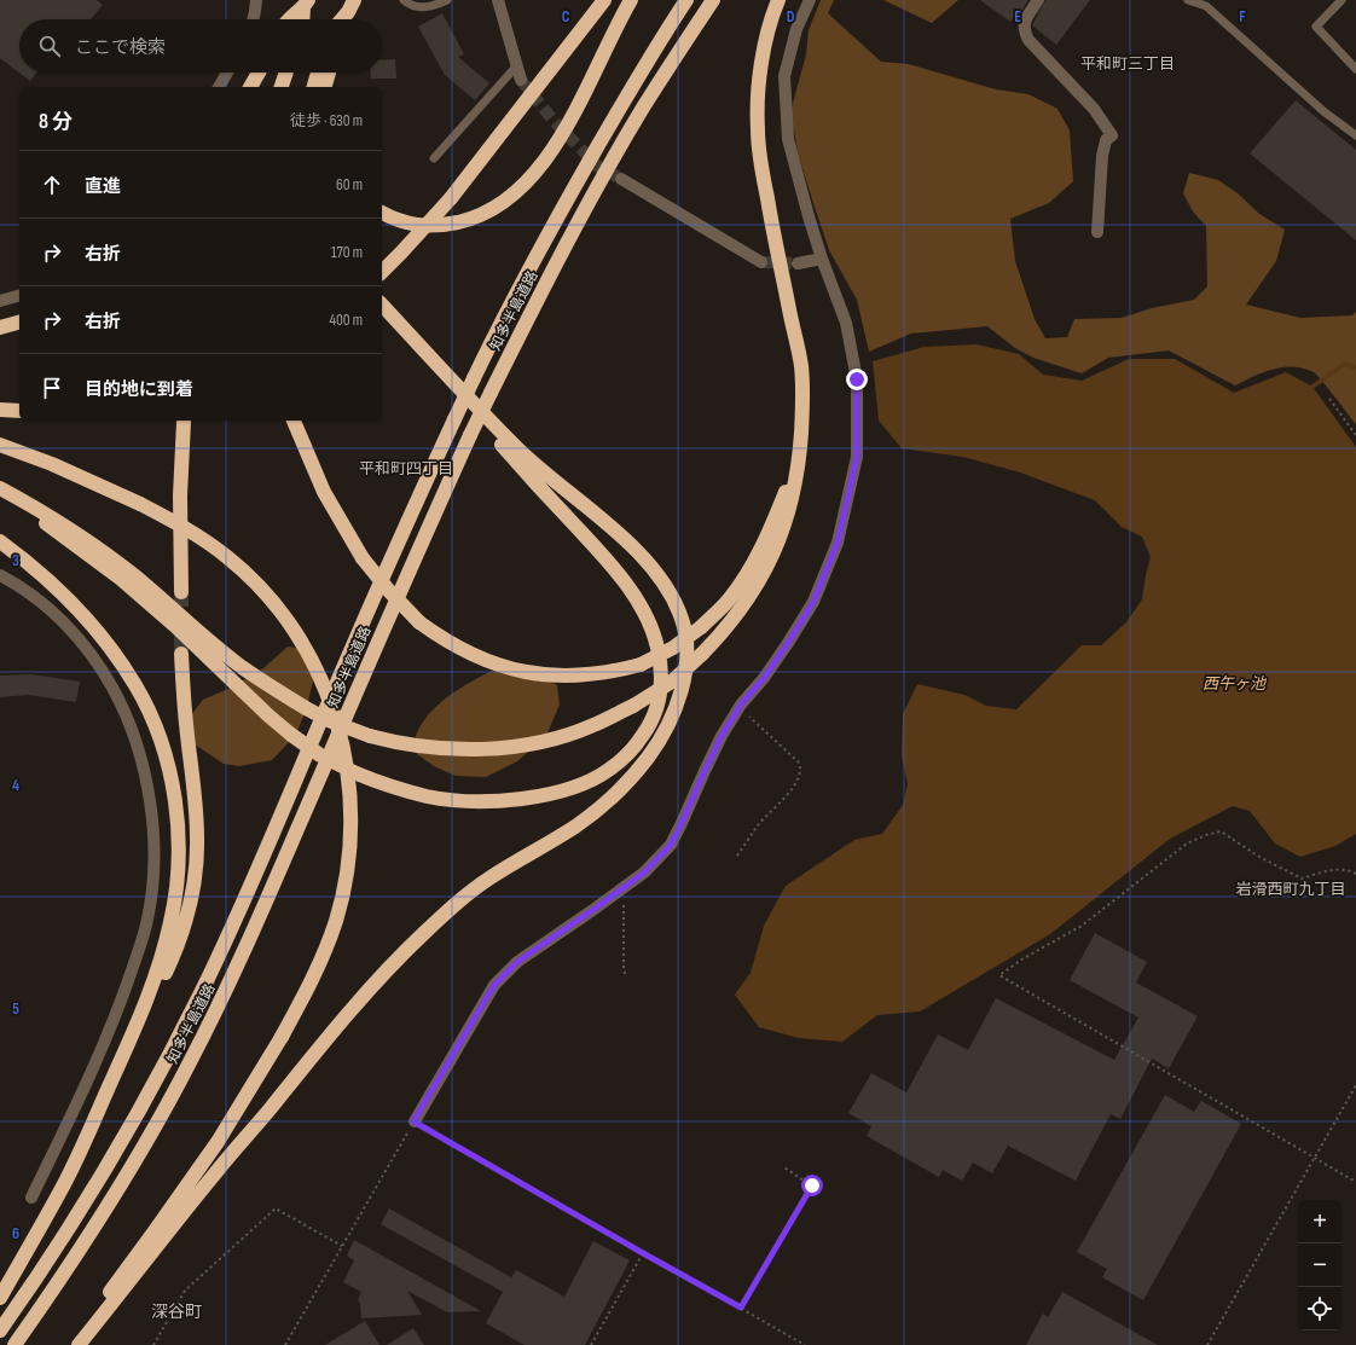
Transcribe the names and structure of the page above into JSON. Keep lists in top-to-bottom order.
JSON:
{
  "streets": {
    "highway": ["知多半島道路"]
  },
  "districts": [
    "平和町三丁目",
    "平和町四丁目",
    "岩滑西町九丁目",
    "深谷町"
  ],
  "water": ["西午ヶ池"],
  "page": {
    "search": "ここで検索",
    "heading": ["8 分", "徒歩 · 630 m"],
    "list": [
      ["直進", "60 m"],
      ["右折", "170 m"],
      ["右折", "400 m"],
      "目的地に到着"
    ],
    "map_buttons": ["+", "−"]
  },
  "grid": {
    "columns": [
      "C",
      "D",
      "E",
      "F"
    ],
    "rows": [
      "3",
      "4",
      "5",
      "6"
    ]
  }
}
